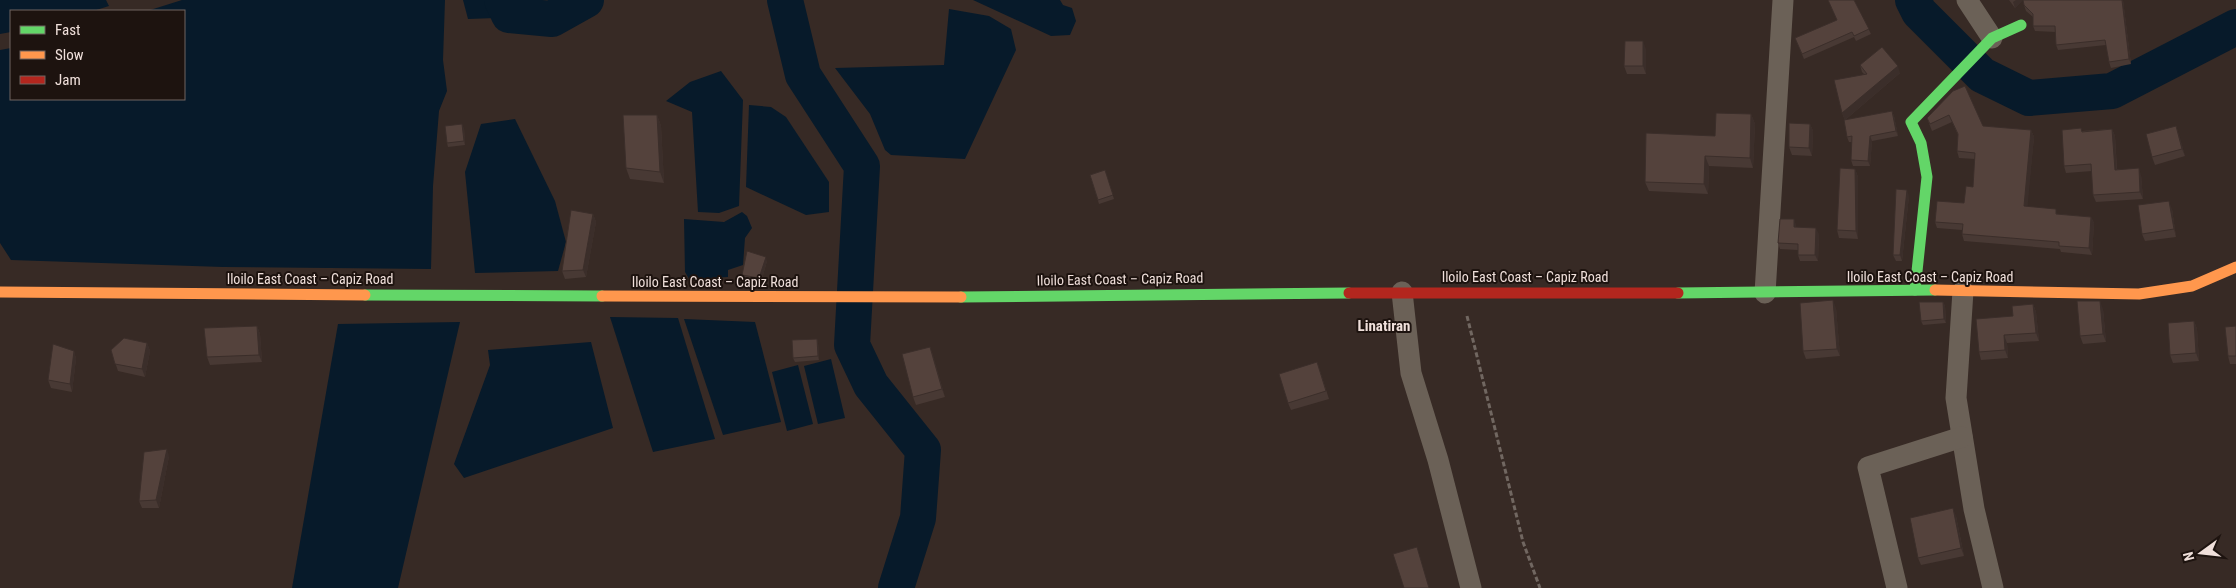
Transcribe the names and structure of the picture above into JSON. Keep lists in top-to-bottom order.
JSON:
{
  "streets": {
    "main road": ["Iloilo East Coast – Capiz Road"]
  },
  "districts": ["Linatiran"],
  "legend": ["Fast", "Slow", "Jam"],
  "north": "left"
}
